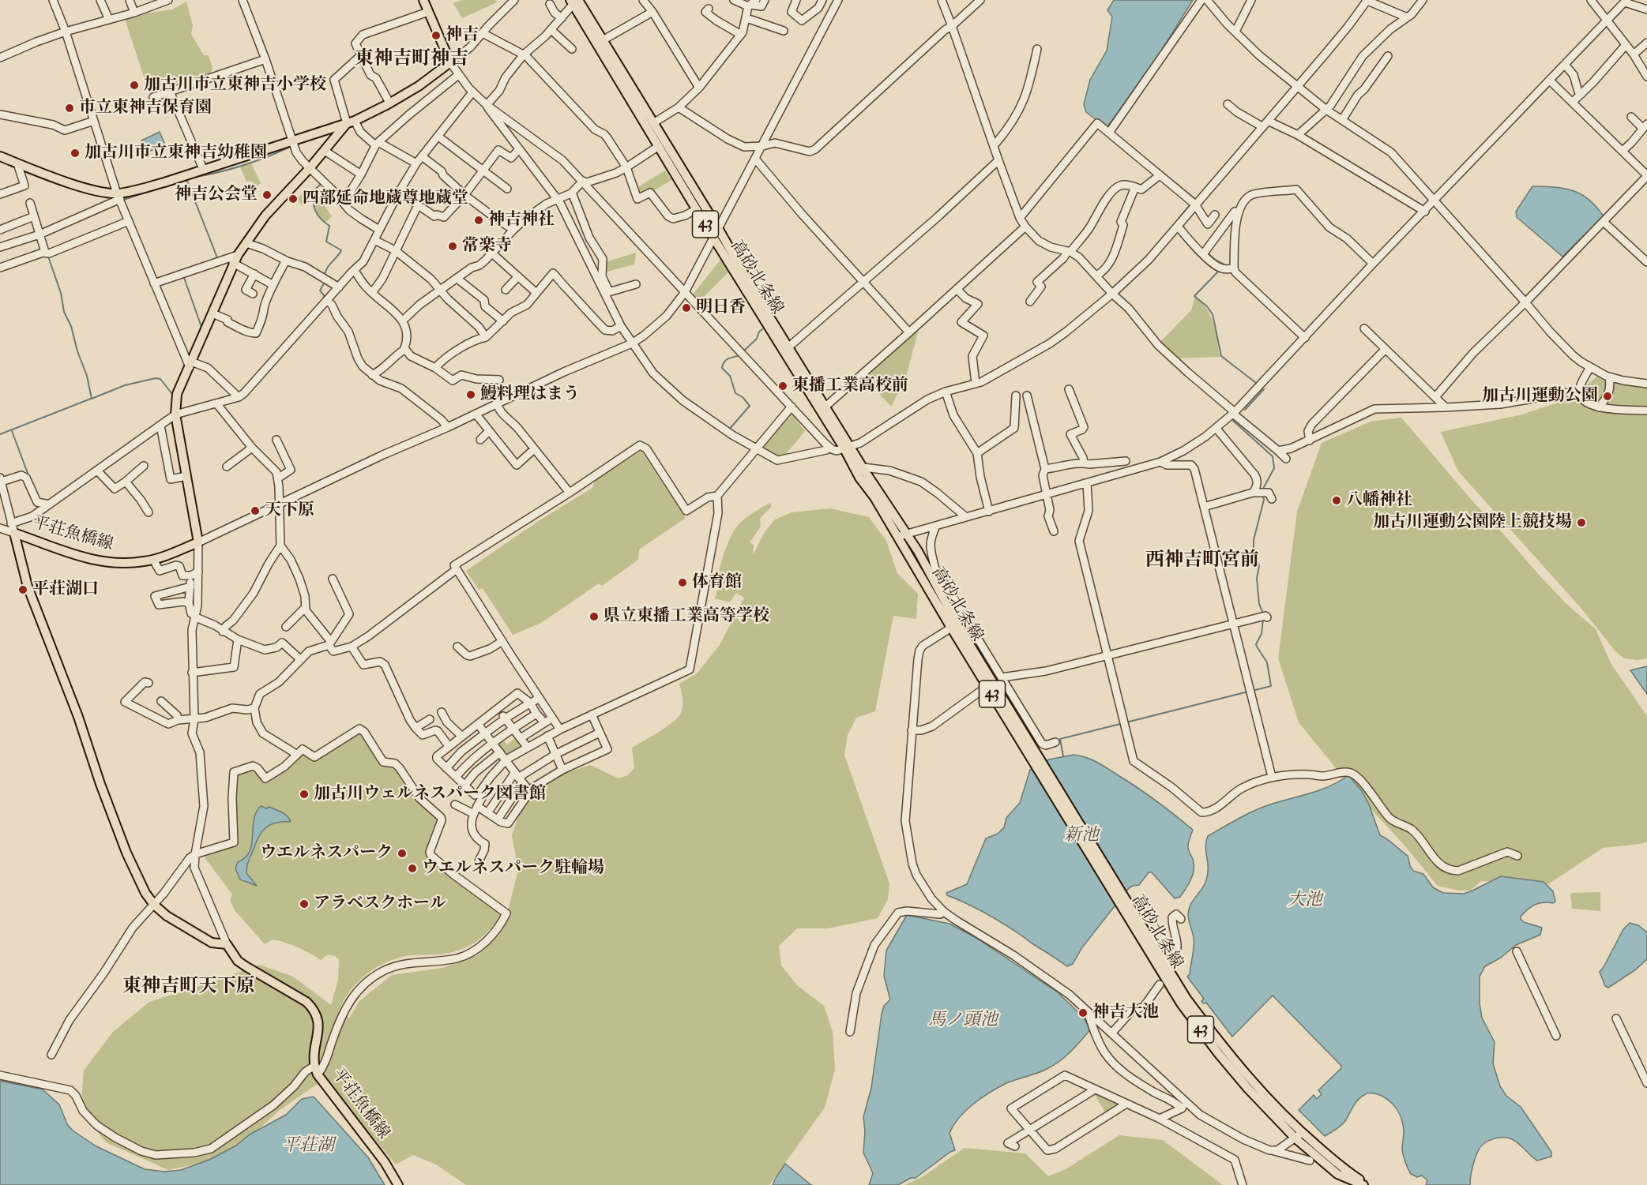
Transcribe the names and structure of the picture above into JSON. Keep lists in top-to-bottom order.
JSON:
{
  "streets": {
    "main road": ["43", "高砂北条線", "平荘魚橋線"]
  },
  "districts": ["東神吉町神吉", "西神吉町宮前", "東神吉町天下原"],
  "water": [
    "新池",
    "大池",
    "馬ノ頭池",
    "平荘湖"
  ],
  "places": [
    "神吉",
    "加古川市立東神吉小学校",
    "市立東神吉保育園",
    "加古川市立東神吉幼稚園",
    "神吉公会堂",
    "四部延命地蔵尊地蔵堂",
    "神吉神社",
    "常楽寺",
    "明日香",
    "東播工業高校前",
    "鰻料理はまう",
    "加古川運動公園",
    "八幡神社",
    "天下原",
    "加古川運動公園陸上競技場",
    "体育館",
    "平荘湖口",
    "県立東播工業高等学校",
    "加古川ウェルネスパーク図書館",
    "ウエルネスパーク",
    "ウエルネスパーク駐輪場",
    "アラベスクホール",
    "神吉大池"
  ]
}
